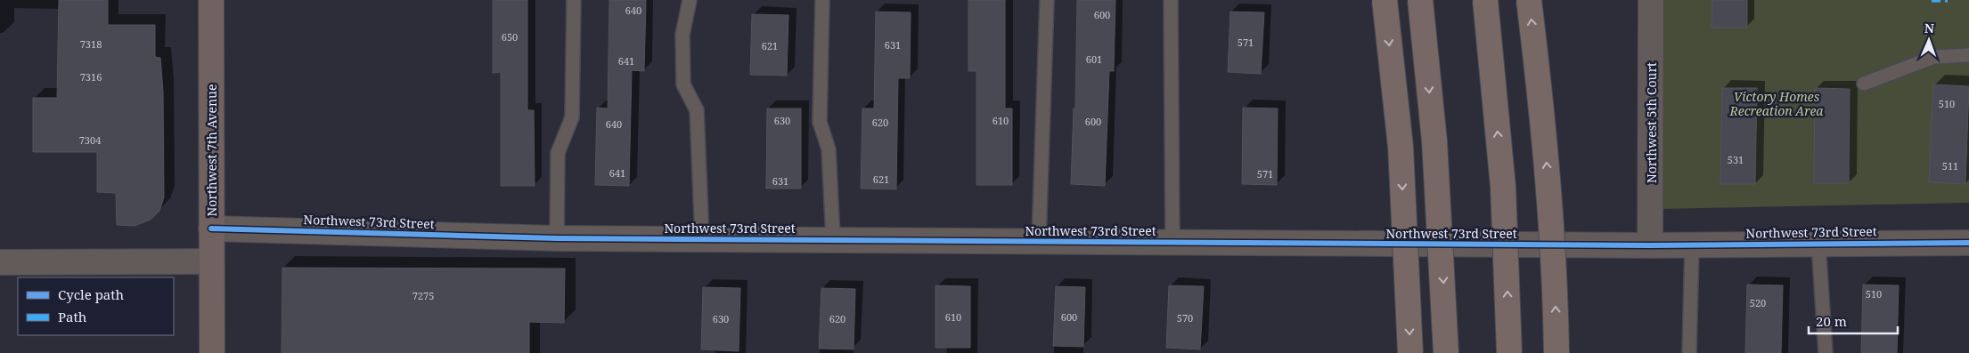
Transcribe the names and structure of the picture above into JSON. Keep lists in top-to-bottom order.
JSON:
{
  "streets": {
    "main road": ["Northwest 7th Avenue"],
    "street": ["Northwest 5th Court", "Northwest 73rd Street"]
  },
  "crossings": [
    ["Northwest 5th Court", "Northwest 73rd Street"],
    ["Northwest 7th Avenue", "Northwest 73rd Street"]
  ],
  "parks": ["Victory Homes Recreation Area"],
  "house_numbers": [
    "640",
    "600",
    "650",
    "571",
    "7318",
    "631",
    "621",
    "601",
    "641",
    "7316",
    "510",
    "630",
    "610",
    "600",
    "620",
    "640",
    "7304",
    "531",
    "511",
    "641",
    "571",
    "621",
    "631",
    "510",
    "7275",
    "520",
    "610",
    "600",
    "570",
    "630",
    "620"
  ],
  "legend": ["Cycle path", "Path"],
  "scale_bar": "20 m",
  "north": "top"
}
